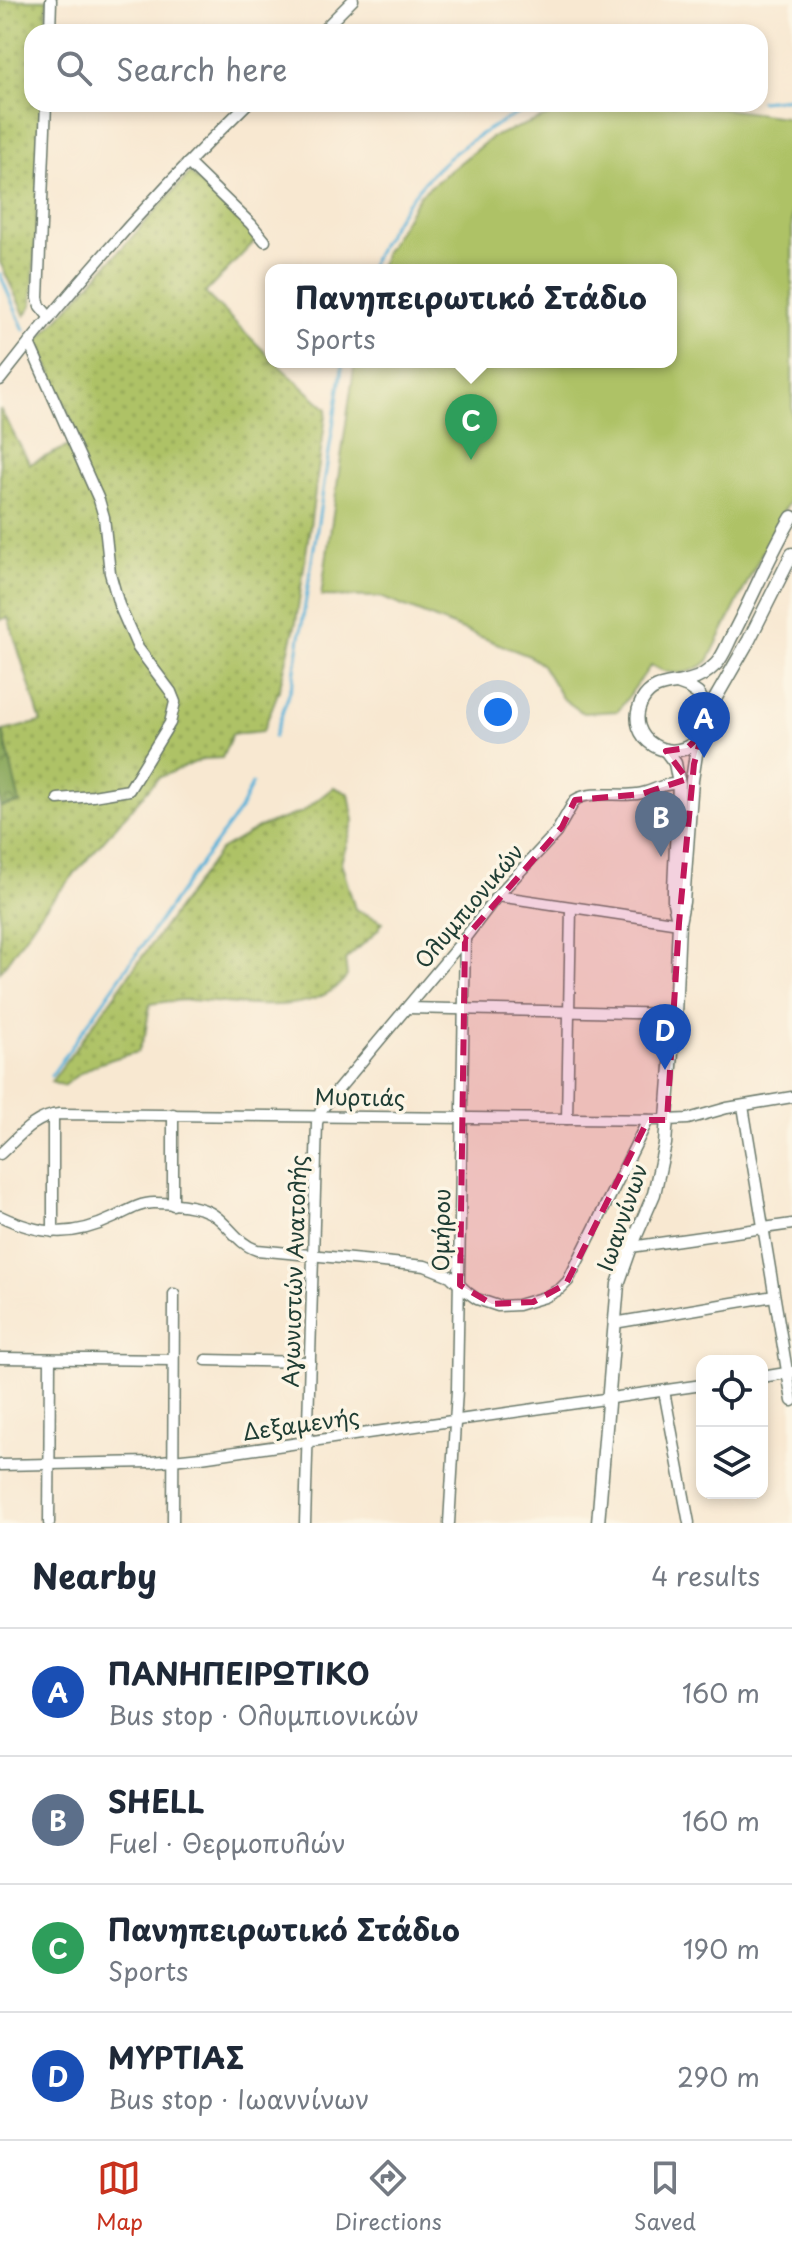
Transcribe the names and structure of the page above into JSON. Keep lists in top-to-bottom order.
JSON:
{
  "streets": {
    "main road": ["Ιωαννίνων"],
    "street": [
      "Ολυμπιονικών",
      "Μυρτιάς",
      "Ομήρου",
      "Αγωνιστών Ανατολής",
      "Δεξαμενής"
    ]
  },
  "crossings": [
    ["Ολυμπιονικών", "Μυρτιάς"],
    ["Ολυμπιονικών", "Ομήρου"],
    ["Ολυμπιονικών", "Αγωνιστών Ανατολής"],
    ["Μυρτιάς", "Ιωαννίνων"],
    ["Μυρτιάς", "Ομήρου"],
    ["Μυρτιάς", "Αγωνιστών Ανατολής"],
    ["Ιωαννίνων", "Δεξαμενής"],
    ["Ομήρου", "Δεξαμενής"],
    ["Αγωνιστών Ανατολής", "Δεξαμενής"]
  ],
  "page": {
    "search": "Search here",
    "popup": ["Πανηπειρωτικό Στάδιο", "Sports"],
    "pins": [
      "C",
      "A",
      "B",
      "D"
    ],
    "heading": ["Nearby", "4 results"],
    "list": [
      {
        "mark": "A",
        "name": "ΠΑΝΗΠΕΙΡΩΤΙΚΟ",
        "note": "Bus stop · Ολυμπιονικών",
        "value": "160 m"
      },
      {
        "mark": "B",
        "name": "SHELL",
        "note": "Fuel · Θερμοπυλών",
        "value": "160 m"
      },
      {
        "mark": "C",
        "name": "Πανηπειρωτικό Στάδιο",
        "note": "Sports",
        "value": "190 m"
      },
      {
        "mark": "D",
        "name": "ΜΥΡΤΙΑΣ",
        "note": "Bus stop · Ιωαννίνων",
        "value": "290 m"
      }
    ],
    "nav": ["Map", "Directions", "Saved"]
  }
}
